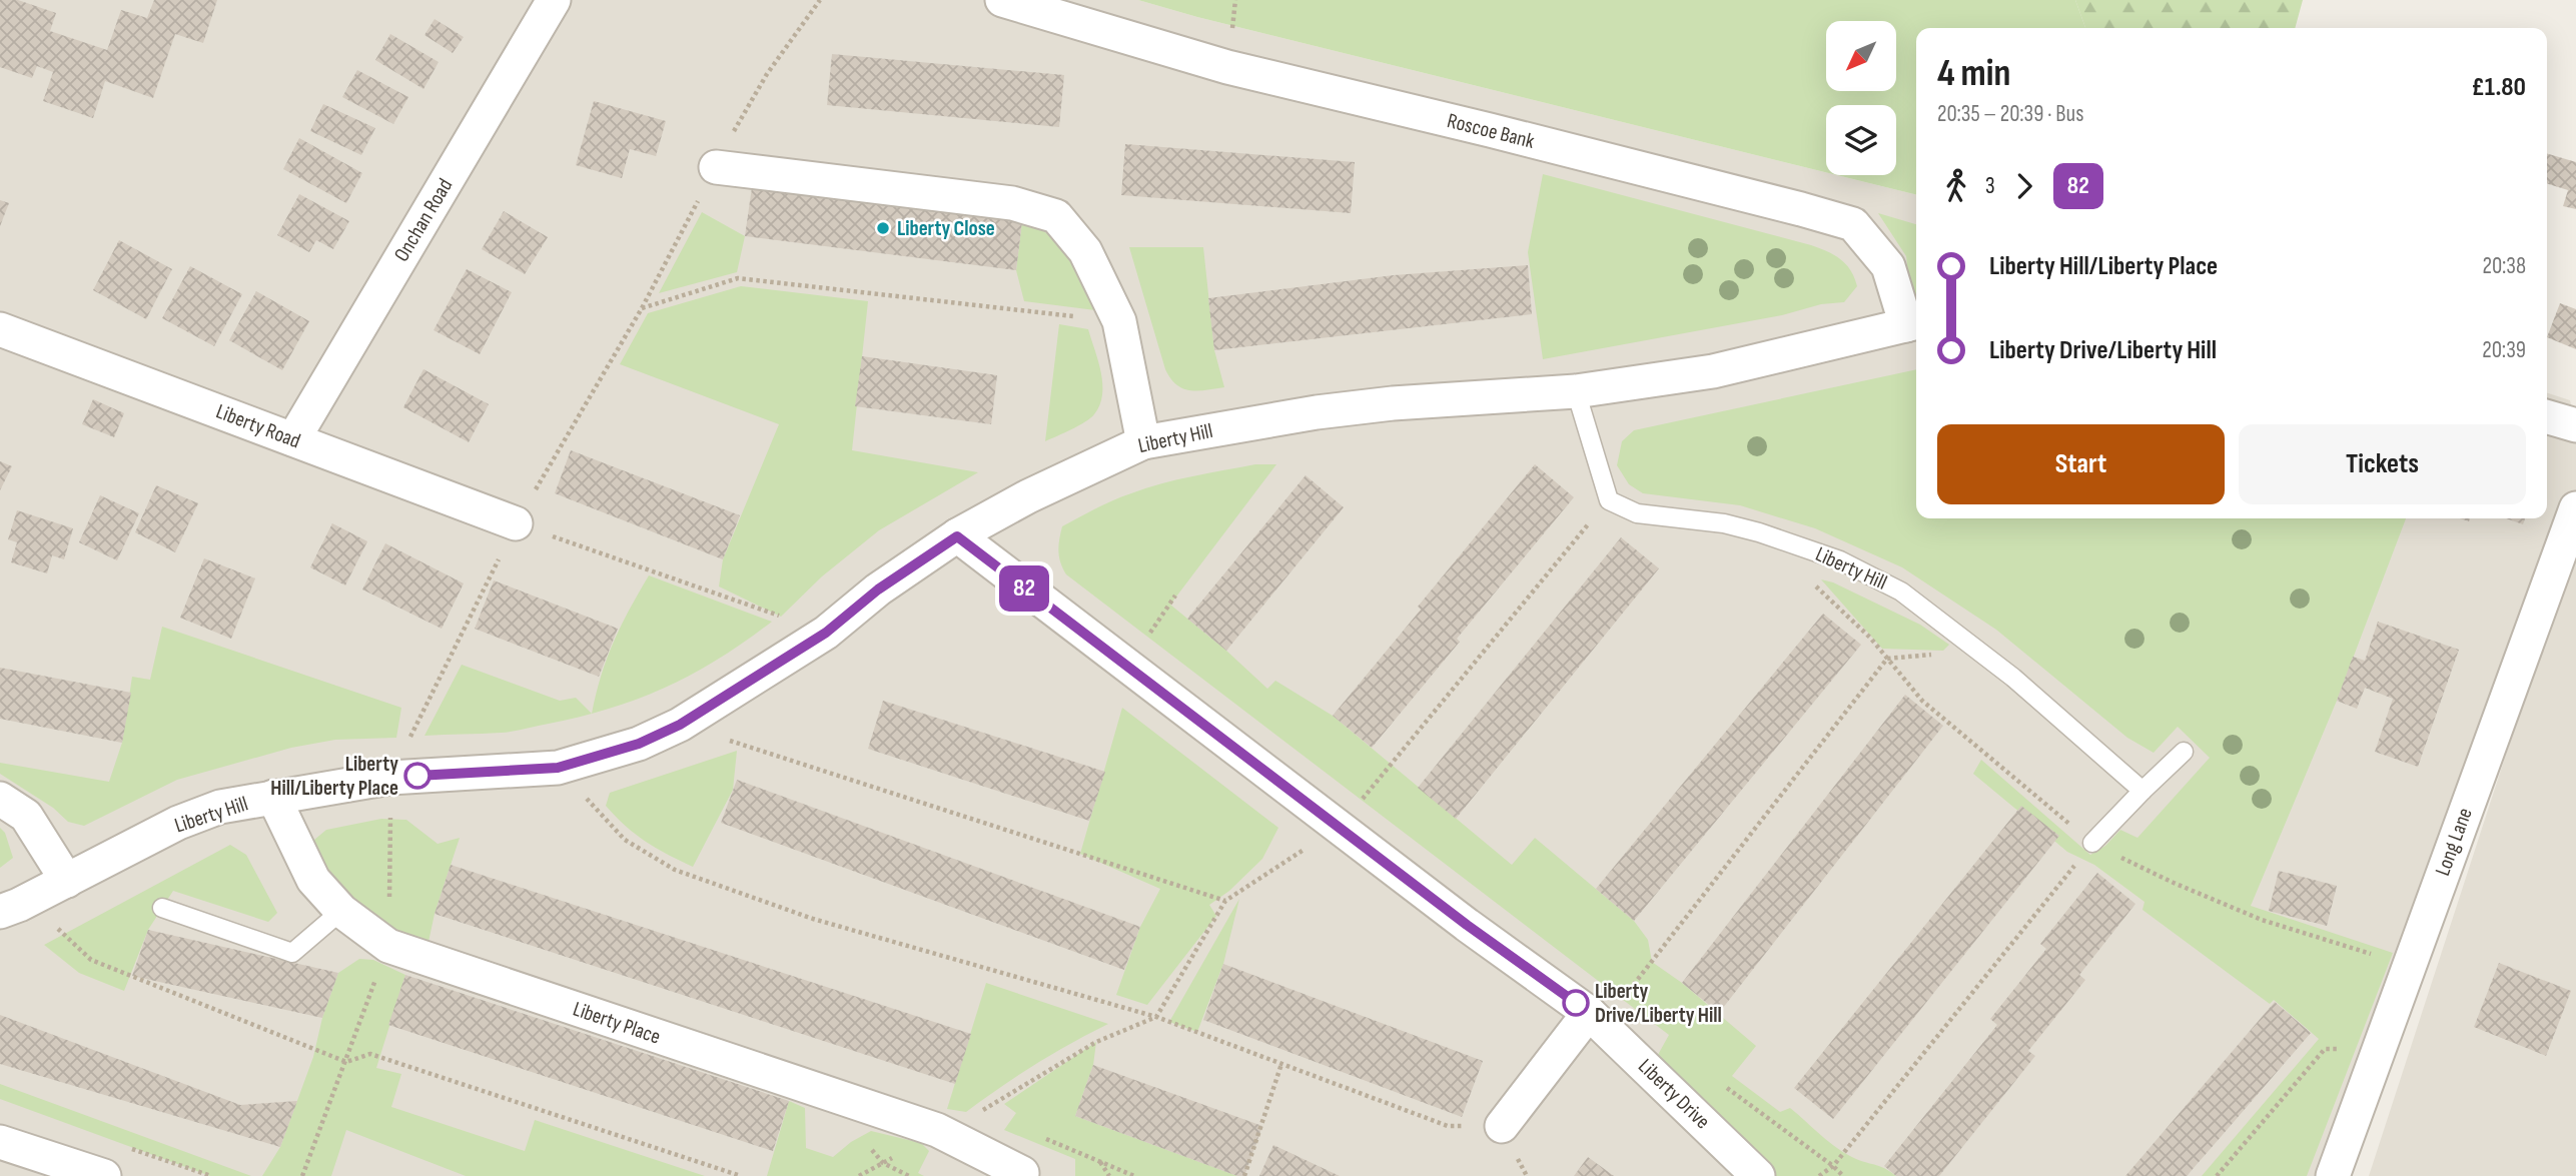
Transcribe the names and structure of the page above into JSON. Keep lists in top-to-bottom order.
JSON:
{
  "streets": {
    "street": [
      "Roscoe Bank",
      "Onchan Road",
      "Liberty Road",
      "Liberty Hill",
      "Long Lane",
      "Liberty Place",
      "Liberty Drive"
    ]
  },
  "crossings": [
    ["Roscoe Bank", "Liberty Hill"],
    ["Onchan Road", "Liberty Road"],
    ["Liberty Hill", "Liberty Place"],
    ["Liberty Hill", "Liberty Drive"]
  ],
  "places": ["Liberty Close", "Liberty Hill/Liberty Place", "Liberty Drive/Liberty Hill"],
  "lines": ["bus line 82"],
  "north": "bottom left",
  "page": {
    "on_map": "82",
    "heading": ["4 min", "20:35 – 20:39 · Bus", "£1.80"],
    "legs": ["3", "82"],
    "list": [
      {
        "name": "Liberty Hill/Liberty Place",
        "value": "20:38"
      },
      {
        "name": "Liberty Drive/Liberty Hill",
        "value": "20:39"
      }
    ],
    "buttons": ["Start", "Tickets"]
  }
}
